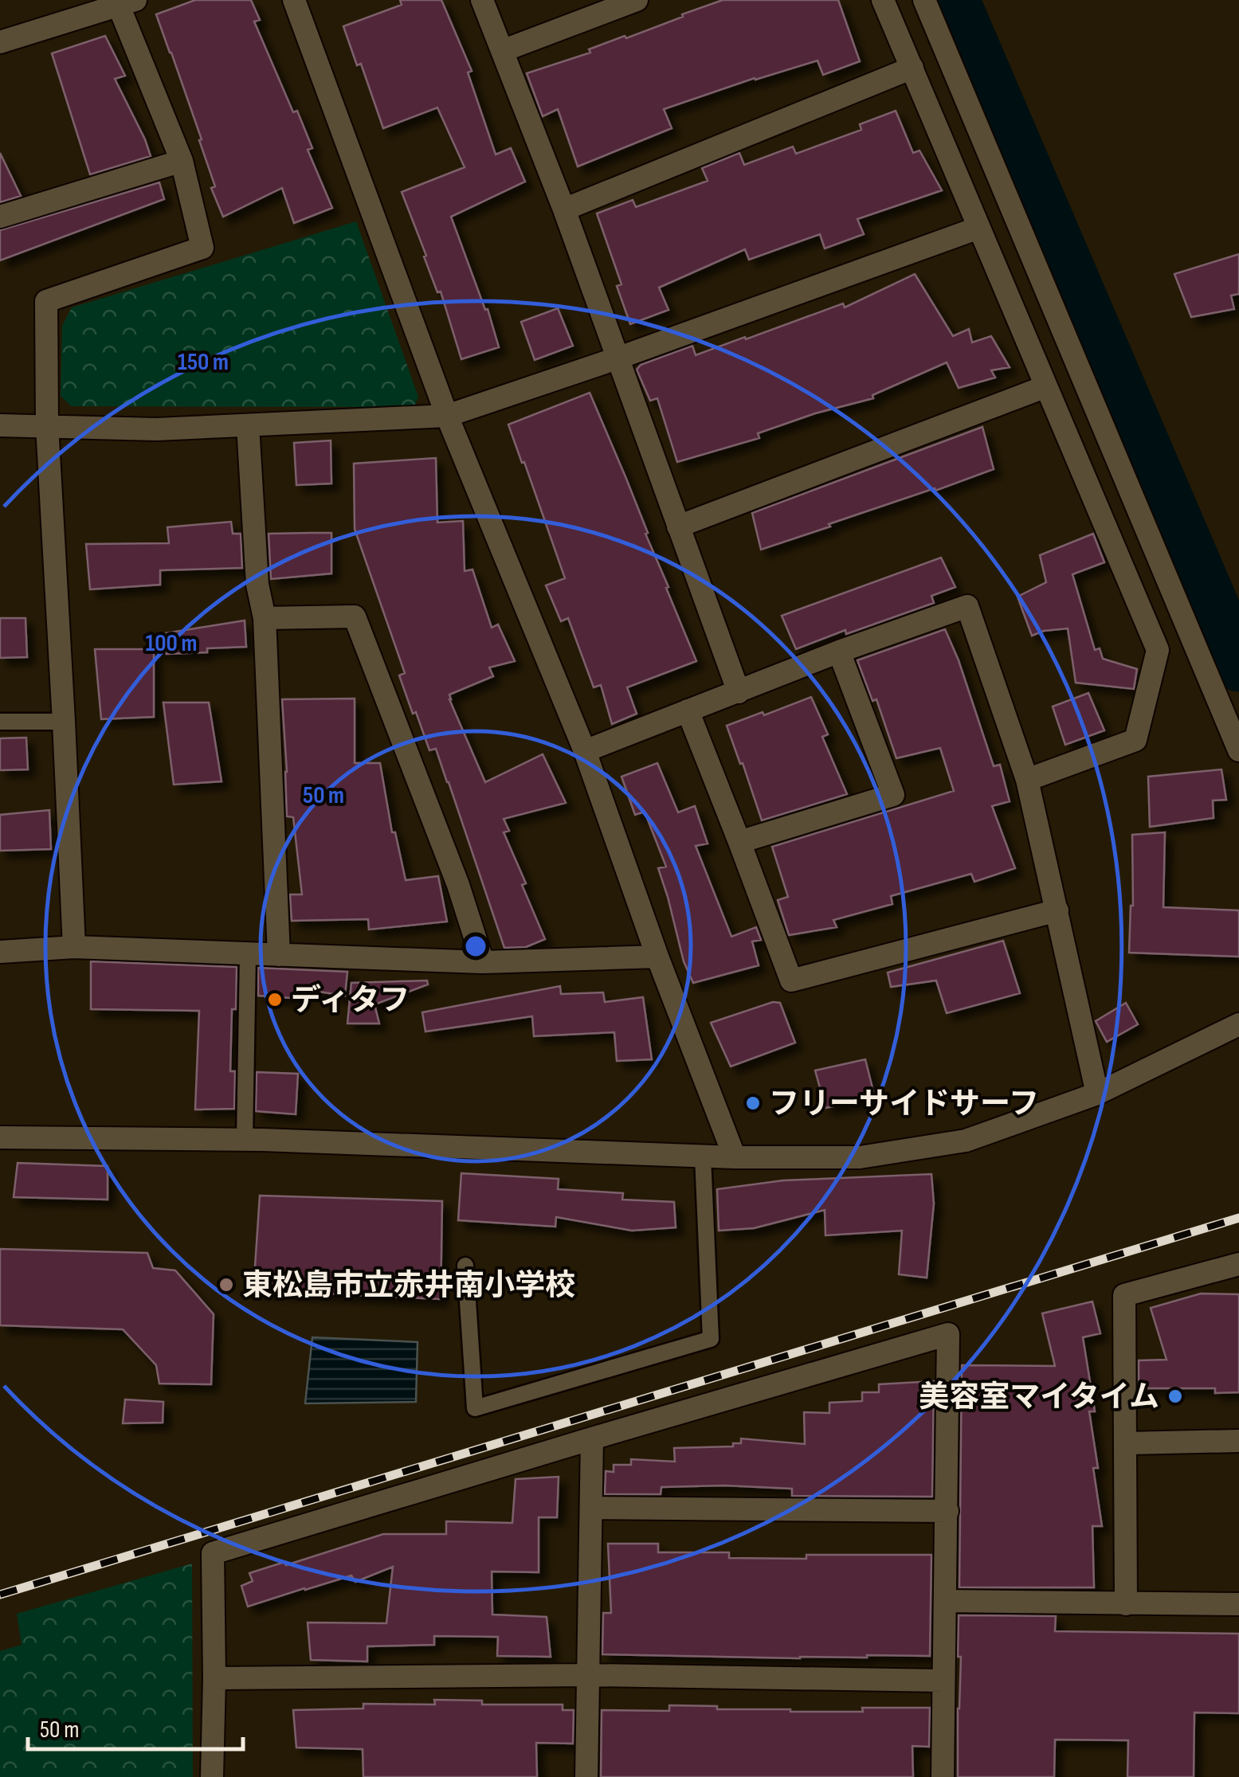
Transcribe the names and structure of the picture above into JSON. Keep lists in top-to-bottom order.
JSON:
{
  "places": [
    "ディタフ",
    "フリーサイドサーフ",
    "東松島市立赤井南小学校",
    "美容室マイタイム"
  ],
  "scale_bar": "50 m",
  "rings": ["150 m", "100 m", "50 m"]
}
